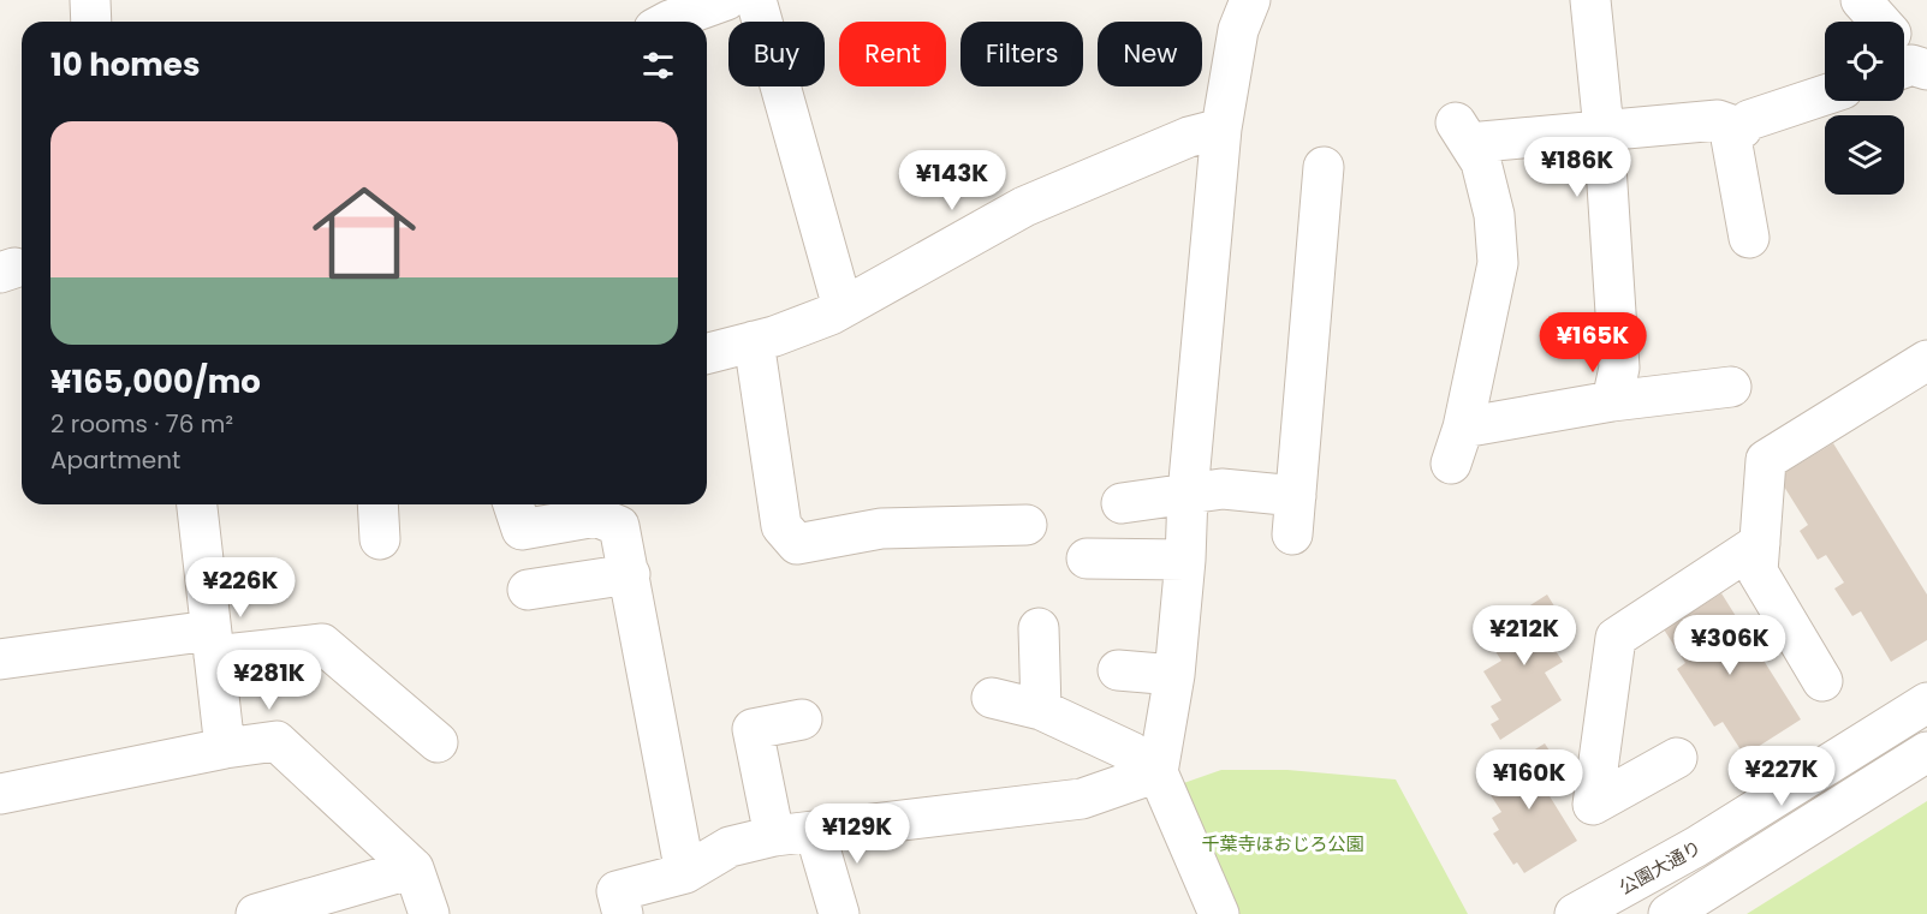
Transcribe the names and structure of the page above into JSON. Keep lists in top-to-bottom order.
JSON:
{
  "streets": {
    "street": ["公園大通り"]
  },
  "parks": ["千葉寺ほおじろ公園"],
  "page": {
    "chip": [
      "Buy",
      "Rent",
      "Filters",
      "New"
    ],
    "heading": "10 homes",
    "list": [
      {
        "name": "¥165,000/mo",
        "note": "2 rooms · 76 m² · Apartment"
      }
    ],
    "price": [
      "¥186K",
      "¥143K",
      "¥165K",
      "¥226K",
      "¥212K",
      "¥306K",
      "¥281K",
      "¥227K",
      "¥160K",
      "¥129K"
    ]
  }
}
